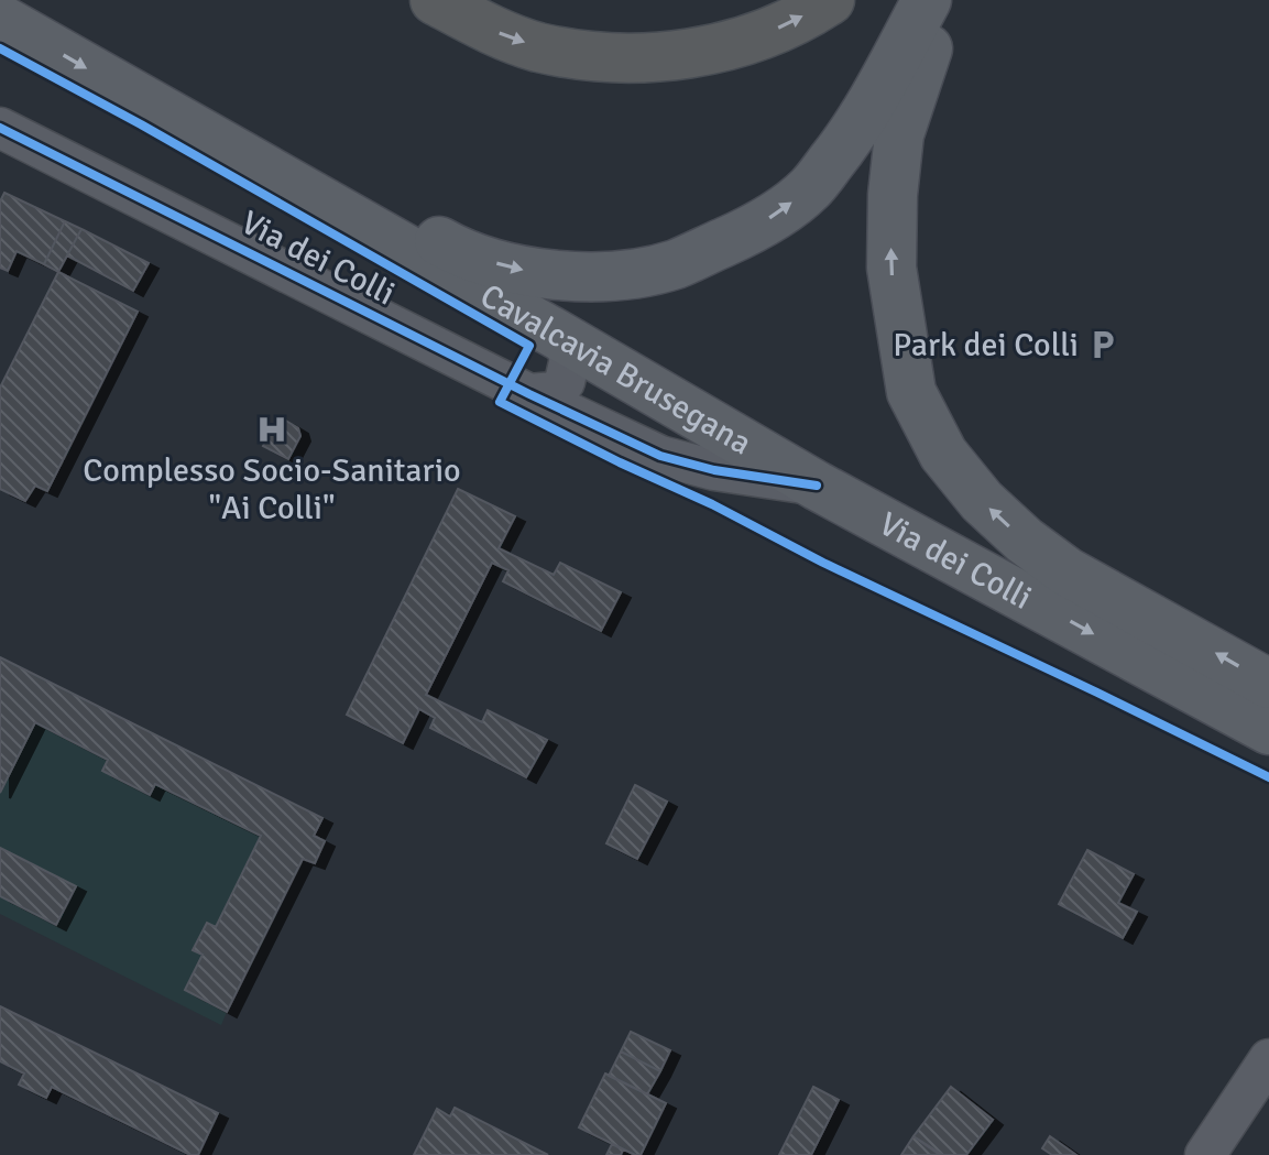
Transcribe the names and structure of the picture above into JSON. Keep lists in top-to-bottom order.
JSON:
{
  "streets": {
    "main road": ["Via dei Colli", "Cavalcavia Brusegana"]
  },
  "crossings": [
    ["Via dei Colli", "Cavalcavia Brusegana"]
  ],
  "one_way": ["Via dei Colli"],
  "places": {
    "parking": ["Park dei Colli"],
    "hospital": ["Complesso Socio-Sanitario \"Ai Colli\""]
  }
}
